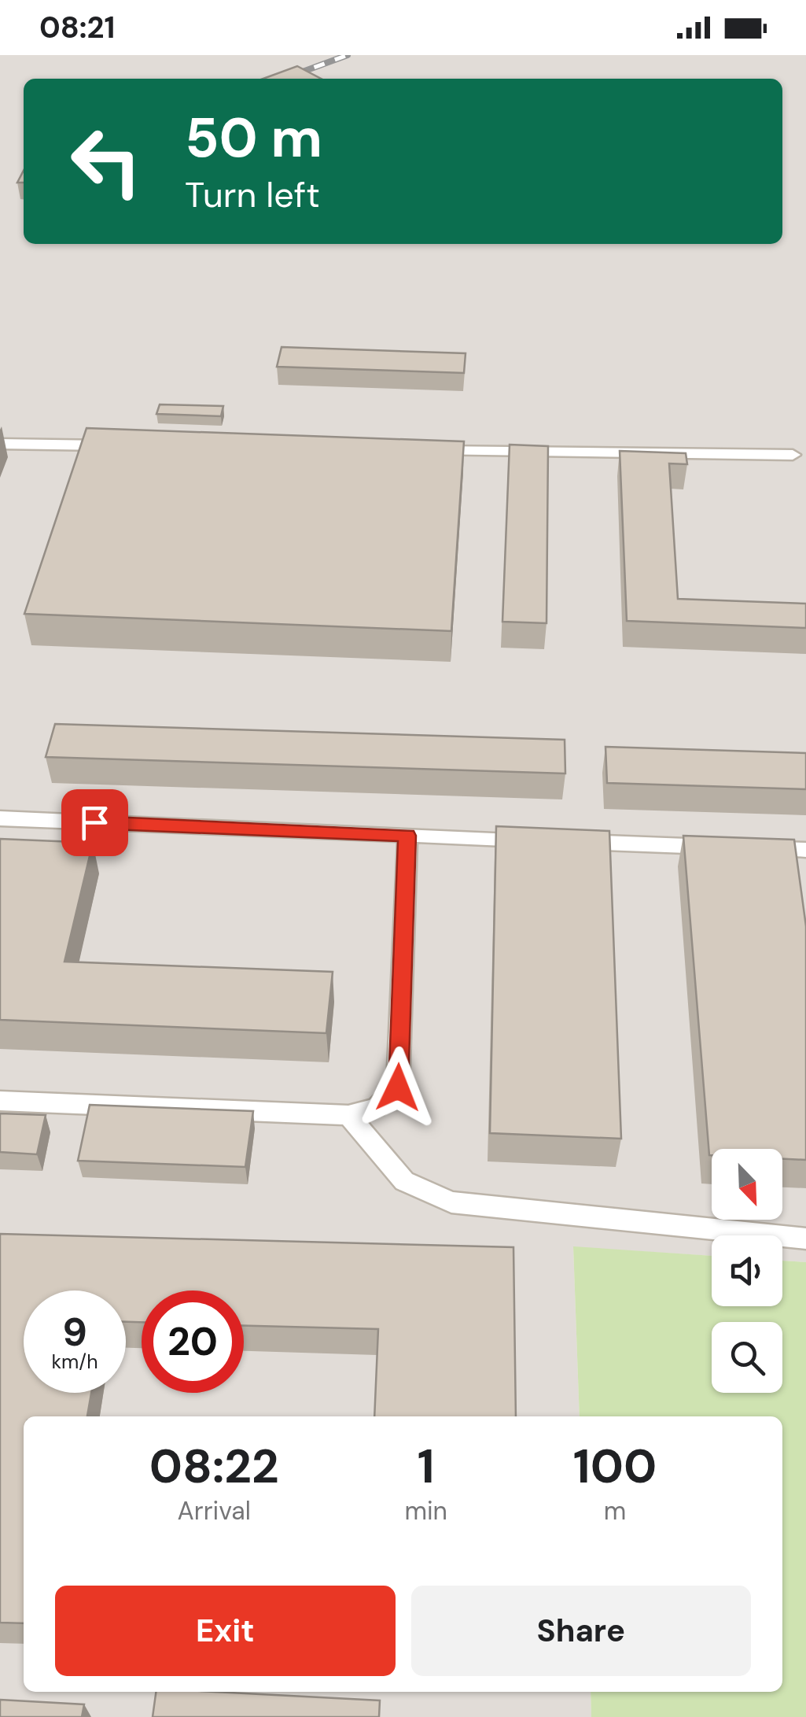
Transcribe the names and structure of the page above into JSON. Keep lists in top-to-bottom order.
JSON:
{
  "north": "bottom right",
  "page": {
    "status": "08:21",
    "turn": ["50 m", "Turn left"],
    "speed": "9 km/h",
    "limit": "20",
    "eta": [
      "08:22",
      "Arrival",
      "1",
      "min",
      "100",
      "m"
    ],
    "buttons": ["Exit", "Share"]
  }
}
